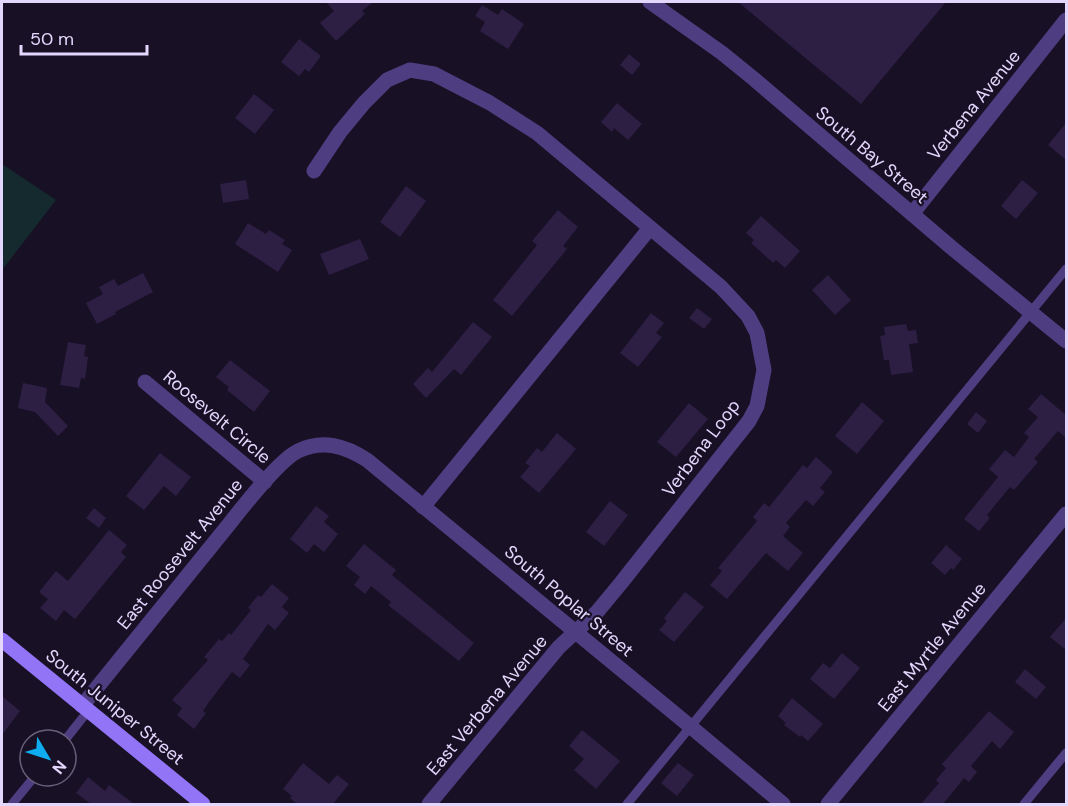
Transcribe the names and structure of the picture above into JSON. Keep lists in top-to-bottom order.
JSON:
{
  "streets": {
    "street": [
      "Verbena Avenue",
      "South Bay Street",
      "Roosevelt Circle",
      "Verbena Loop",
      "East Roosevelt Avenue",
      "South Poplar Street",
      "East Myrtle Avenue",
      "East Verbena Avenue",
      "South Juniper Street"
    ]
  },
  "crossings": [
    ["Verbena Avenue", "South Bay Street"],
    ["Roosevelt Circle", "East Roosevelt Avenue"],
    ["Verbena Loop", "South Poplar Street"],
    ["Verbena Loop", "East Verbena Avenue"],
    ["East Roosevelt Avenue", "South Poplar Street"],
    ["East Roosevelt Avenue", "South Juniper Street"],
    ["South Poplar Street", "East Verbena Avenue"]
  ],
  "scale_bar": "50 m",
  "north": "bottom right"
}
